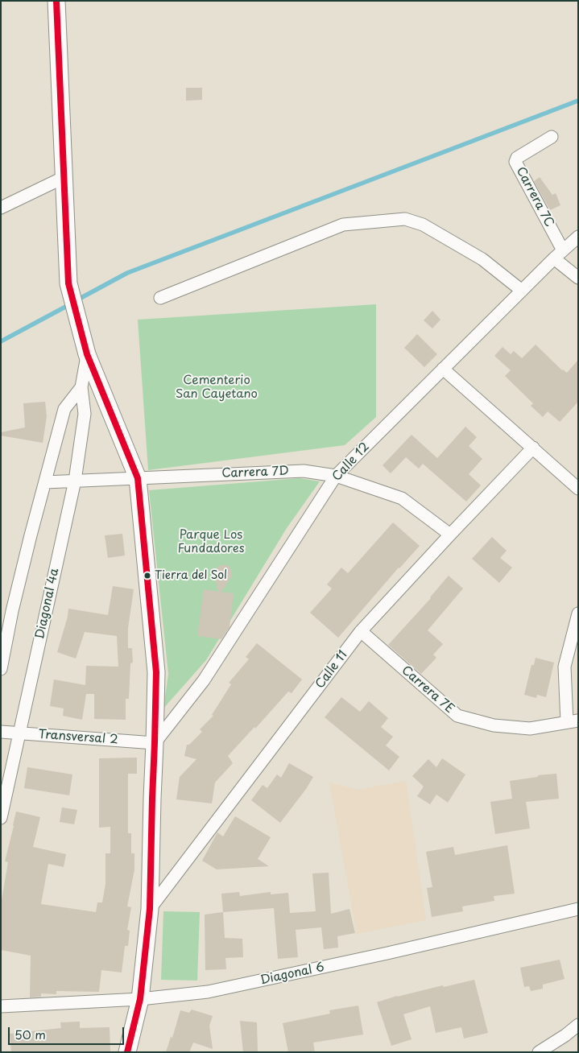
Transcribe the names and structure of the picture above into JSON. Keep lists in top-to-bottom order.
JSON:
{
  "streets": {
    "street": [
      "Carrera 7C",
      "Calle 12",
      "Carrera 7D",
      "Diagonal 4a",
      "Calle 11",
      "Carrera 7E",
      "Transversal 2",
      "Diagonal 6"
    ]
  },
  "crossings": [
    ["Carrera 7C", "Calle 12"],
    ["Calle 12", "Carrera 7D"],
    ["Calle 12", "Transversal 2"],
    ["Carrera 7D", "Diagonal 4a"],
    ["Carrera 7D", "Calle 11"],
    ["Diagonal 4a", "Transversal 2"],
    ["Calle 11", "Carrera 7E"]
  ],
  "parks": ["Cementerio San Cayetano", "Parque Los Fundadores"],
  "places": ["Tierra del Sol"],
  "scale_bar": "50 m"
}
